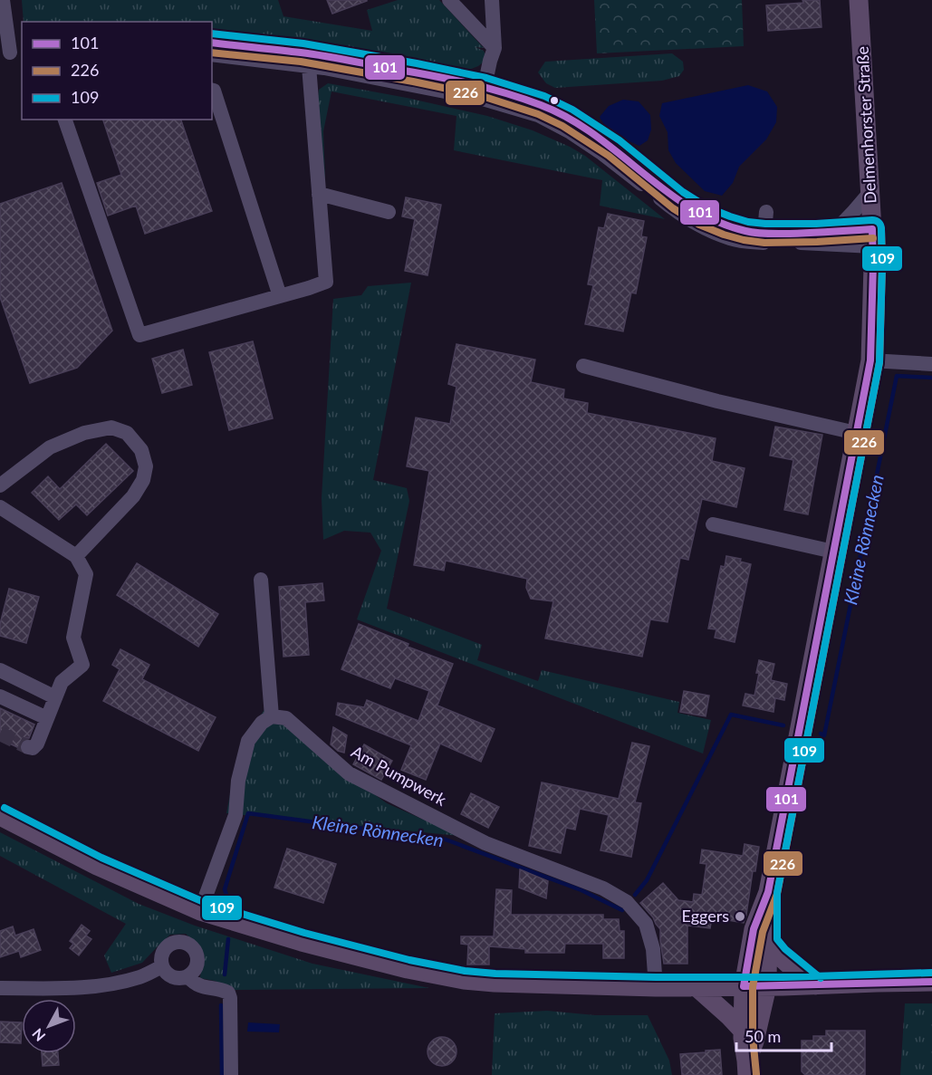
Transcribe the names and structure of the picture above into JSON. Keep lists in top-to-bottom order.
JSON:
{
  "streets": {
    "main road": ["Delmenhorster Straße"],
    "street": ["Am Pumpwerk"]
  },
  "water": ["Kleine Rönnecken"],
  "places": ["Eggers"],
  "lines": ["transit line 109", "transit line 101", "transit line 226"],
  "legend": ["101", "226", "109"],
  "scale_bar": "50 m",
  "north": "bottom left"
}
